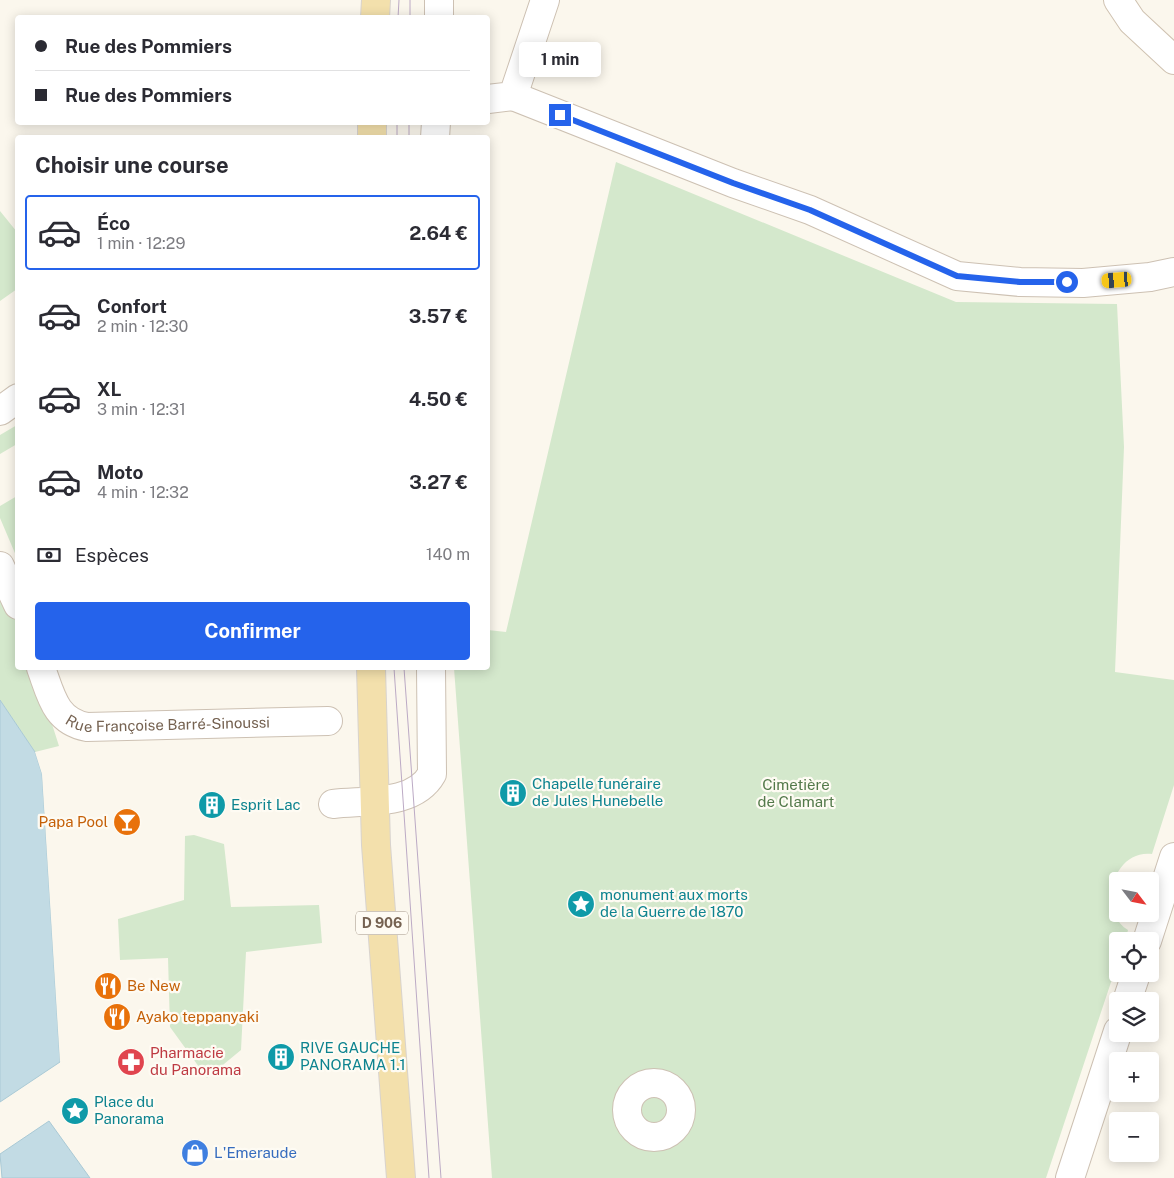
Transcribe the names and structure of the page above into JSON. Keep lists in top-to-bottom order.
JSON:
{
  "streets": {
    "main road": ["D 906"],
    "street": ["Rue Françoise Barré-Sinoussi"]
  },
  "parks": ["Cimetière de Clamart"],
  "places": {
    "building": ["Chapelle funéraire de Jules Hunebelle", "Esprit Lac", "RIVE GAUCHE PANORAMA 1.1"],
    "bar": ["Papa Pool"],
    "place": ["monument aux morts de la Guerre de 1870", "Place du Panorama"],
    "restaurant": ["Be New", "Ayako teppanyaki"],
    "pharmacy": ["Pharmacie du Panorama"],
    "shop": ["L'Emeraude"]
  },
  "north": "bottom right",
  "page": {
    "banner": ["Rue des Pommiers", "Rue des Pommiers"],
    "bubble": "1 min",
    "heading": "Choisir une course",
    "list": [
      {
        "name": "Éco",
        "note": "1 min · 12:29",
        "value": "2.64 €"
      },
      {
        "name": "Confort",
        "note": "2 min · 12:30",
        "value": "3.57 €"
      },
      {
        "name": "XL",
        "note": "3 min · 12:31",
        "value": "4.50 €"
      },
      {
        "name": "Moto",
        "note": "4 min · 12:32",
        "value": "3.27 €"
      }
    ],
    "pay": ["Espèces", "140 m"],
    "buttons": "Confirmer",
    "map_buttons": ["+", "−"]
  }
}
